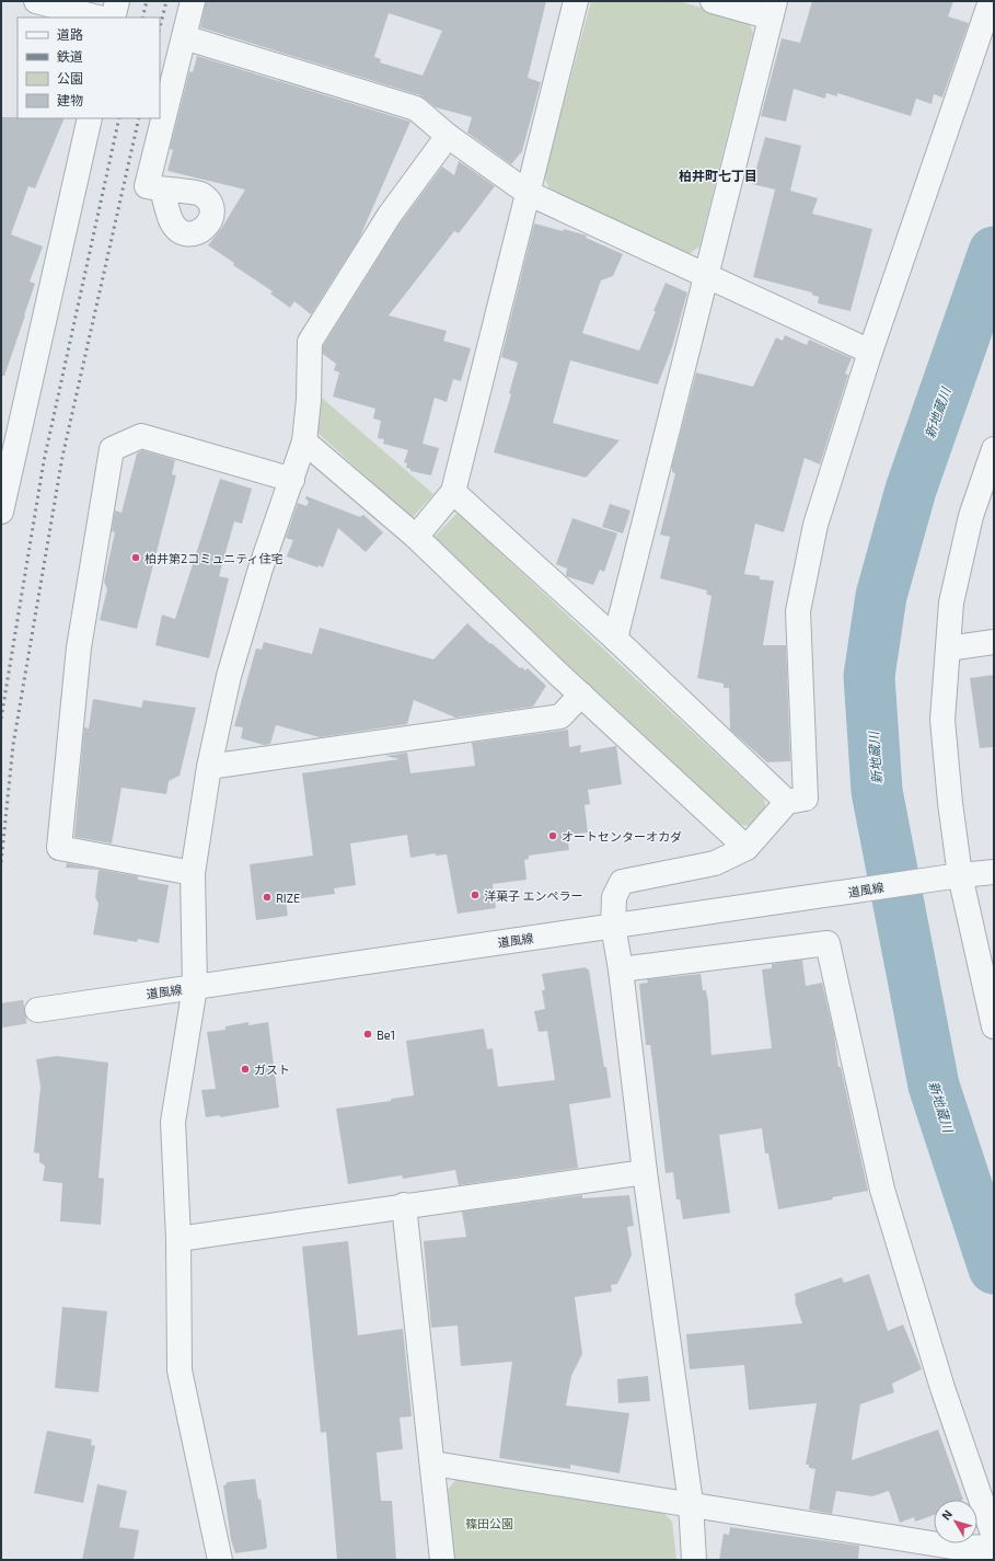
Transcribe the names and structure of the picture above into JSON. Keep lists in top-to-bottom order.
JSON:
{
  "streets": {
    "street": ["道風線"]
  },
  "districts": ["柏井町七丁目"],
  "water": ["新地蔵川"],
  "parks": ["篠田公園"],
  "places": [
    "柏井第2コミュニティ住宅",
    "オートセンターオカダ",
    "洋菓子 エンペラー",
    "RIZE",
    "Be1",
    "ガスト"
  ],
  "legend": [
    "道路",
    "鉄道",
    "公園",
    "建物"
  ],
  "north": "top left"
}
